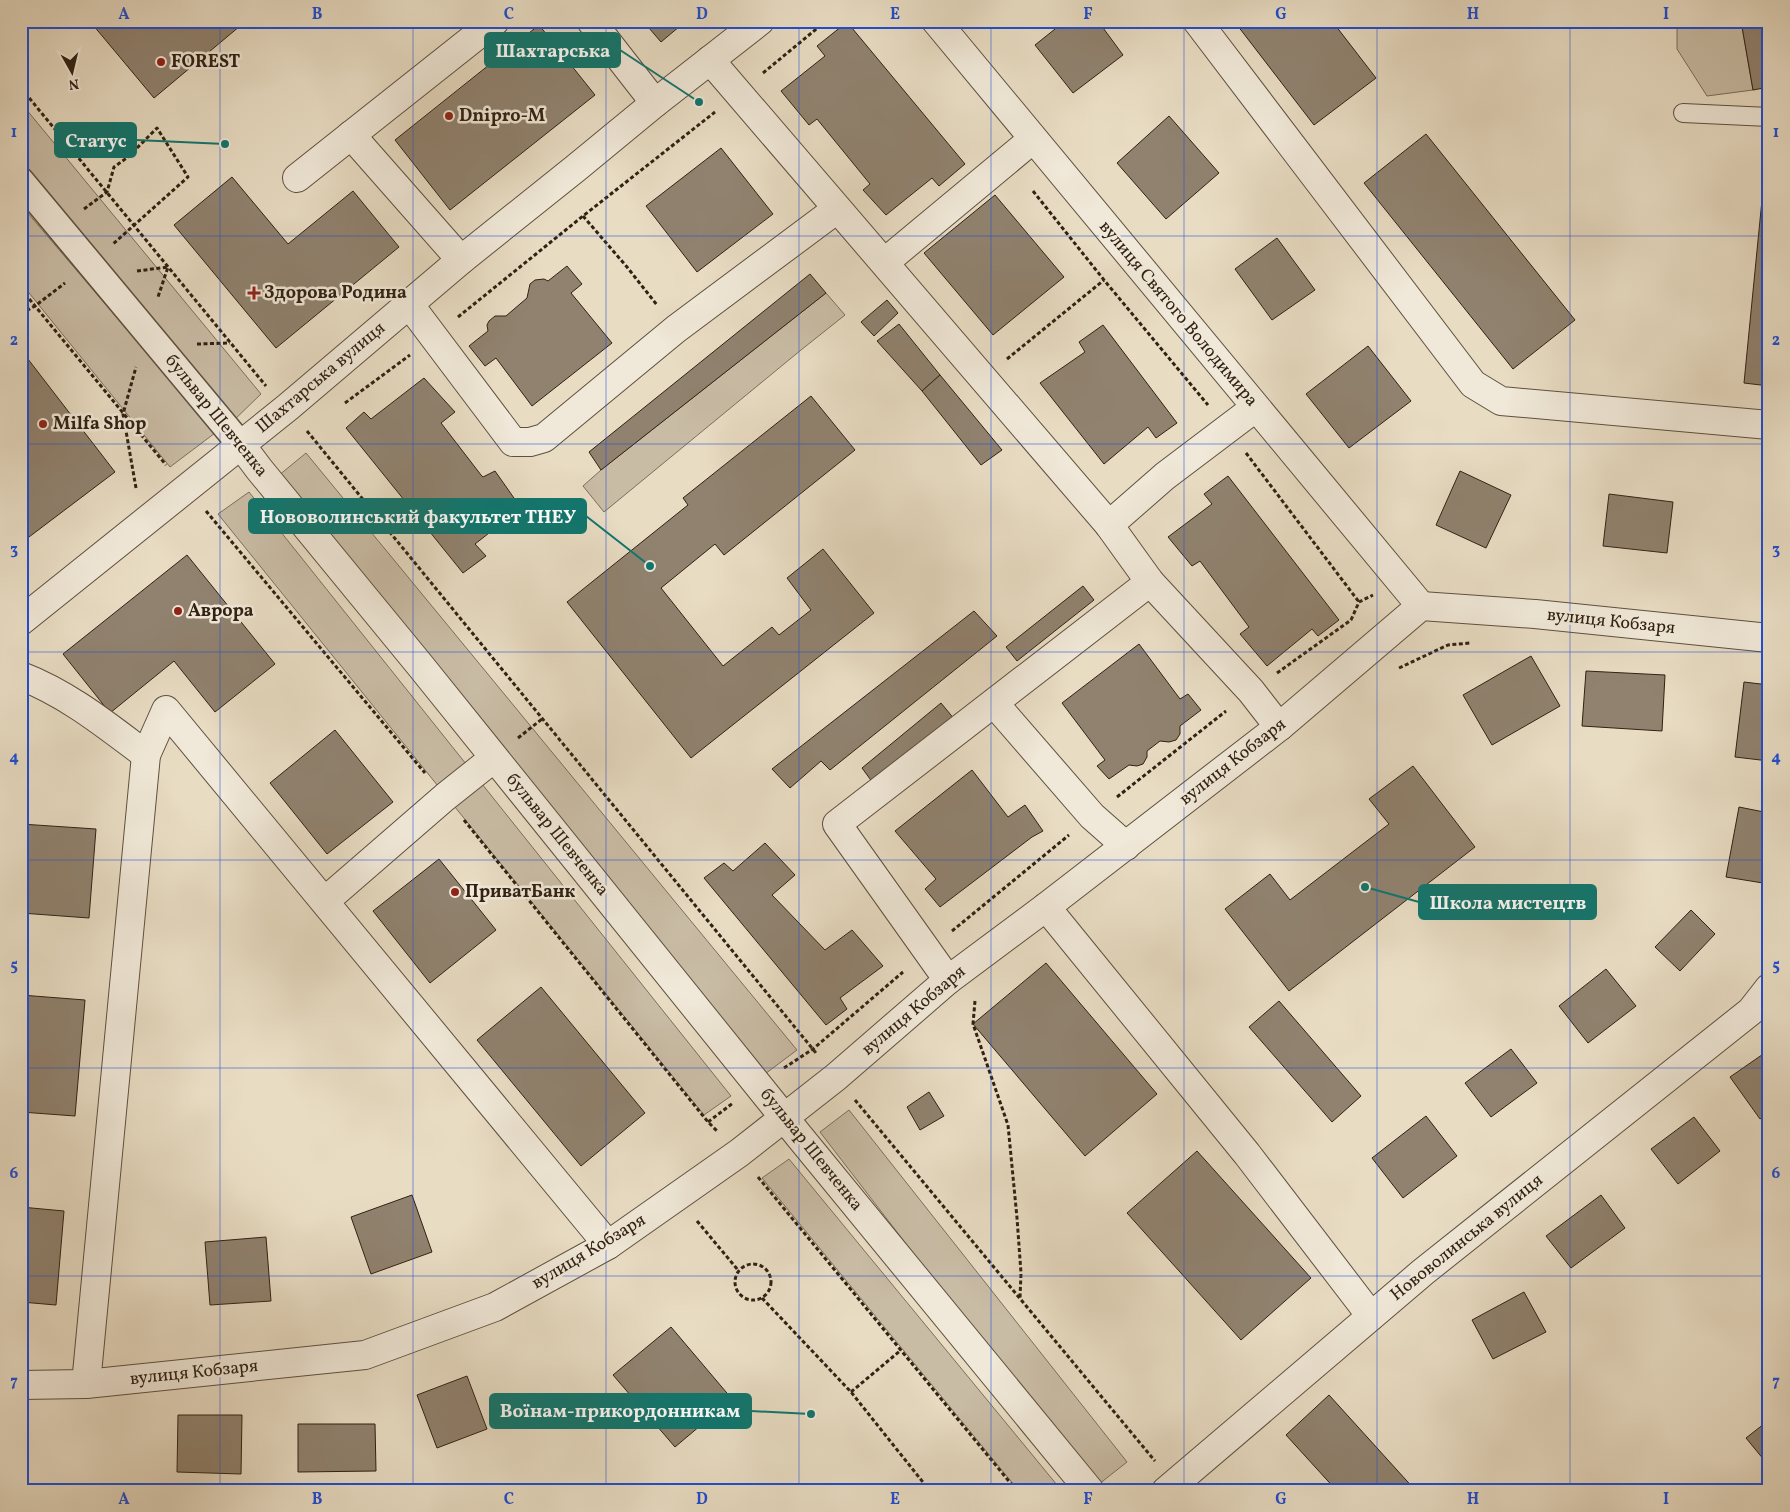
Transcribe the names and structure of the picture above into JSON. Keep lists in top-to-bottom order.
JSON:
{
  "streets": {
    "street": [
      "вулиця Святого Володимира",
      "Шахтарська вулиця",
      "бульвар Шевченка",
      "вулиця Кобзаря",
      "Нововолинська вулиця"
    ]
  },
  "crossings": [
    ["вулиця Святого Володимира", "вулиця Кобзаря"],
    ["Шахтарська вулиця", "бульвар Шевченка"],
    ["бульвар Шевченка", "вулиця Кобзаря"]
  ],
  "places": {
    "other": [
      "FOREST",
      "Шахтарська",
      "Dnipro-M",
      "Статус",
      "Milfa Shop",
      "Нововолинський факультет ТНЕУ",
      "Аврора",
      "Школа мистецтв",
      "ПриватБанк",
      "Воїнам-прикордонникам"
    ],
    "health": ["Здорова Родина"]
  },
  "north": "bottom",
  "grid": {
    "columns": [
      "A",
      "B",
      "C",
      "D",
      "E",
      "F",
      "G",
      "H",
      "I"
    ],
    "rows": [
      "1",
      "2",
      "3",
      "4",
      "5",
      "6",
      "7"
    ]
  }
}
